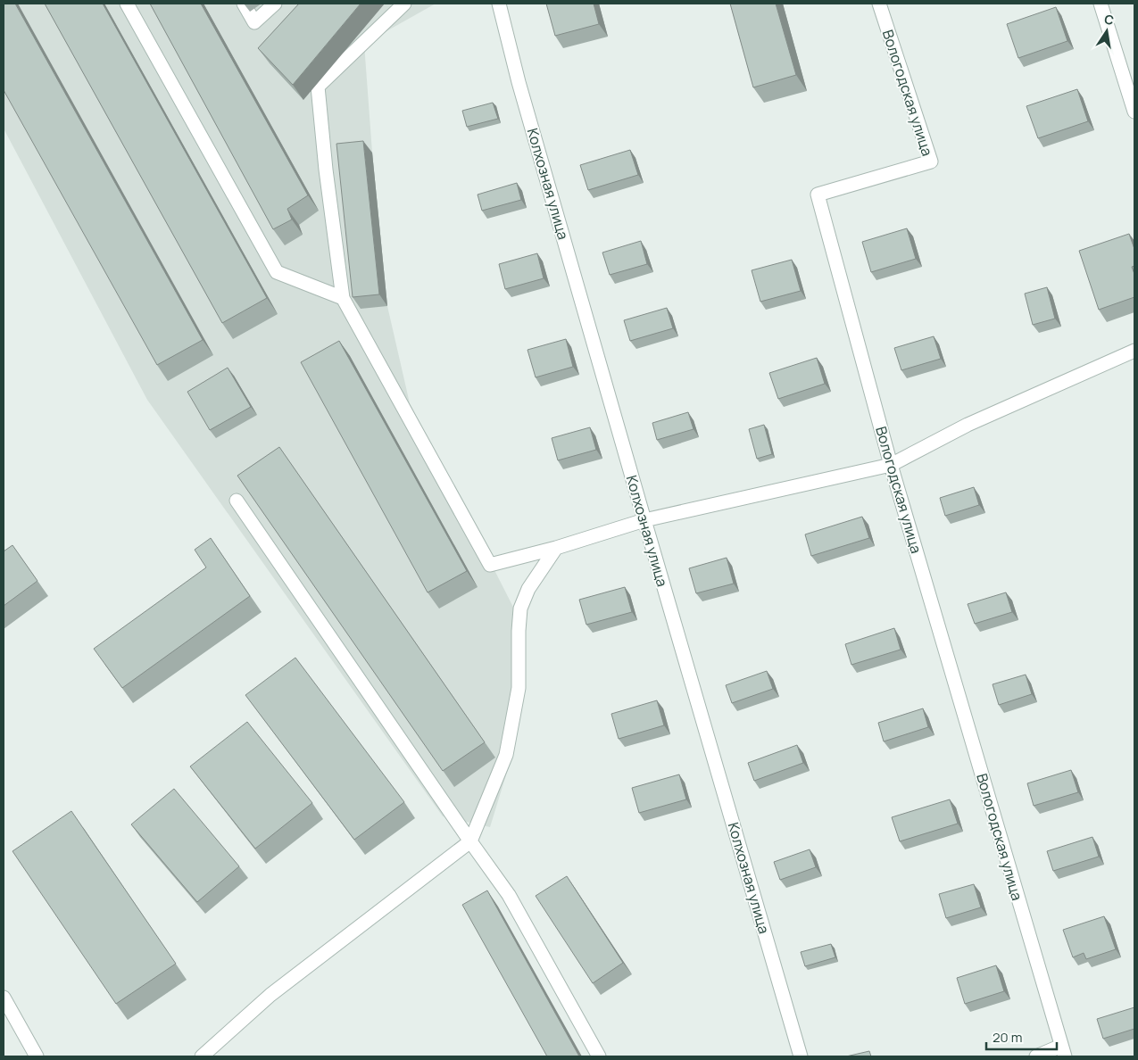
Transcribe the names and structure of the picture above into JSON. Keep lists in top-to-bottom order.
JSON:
{
  "streets": {
    "street": ["Вологодская улица", "Колхозная улица"]
  },
  "scale_bar": "20 m",
  "north": "top"
}
